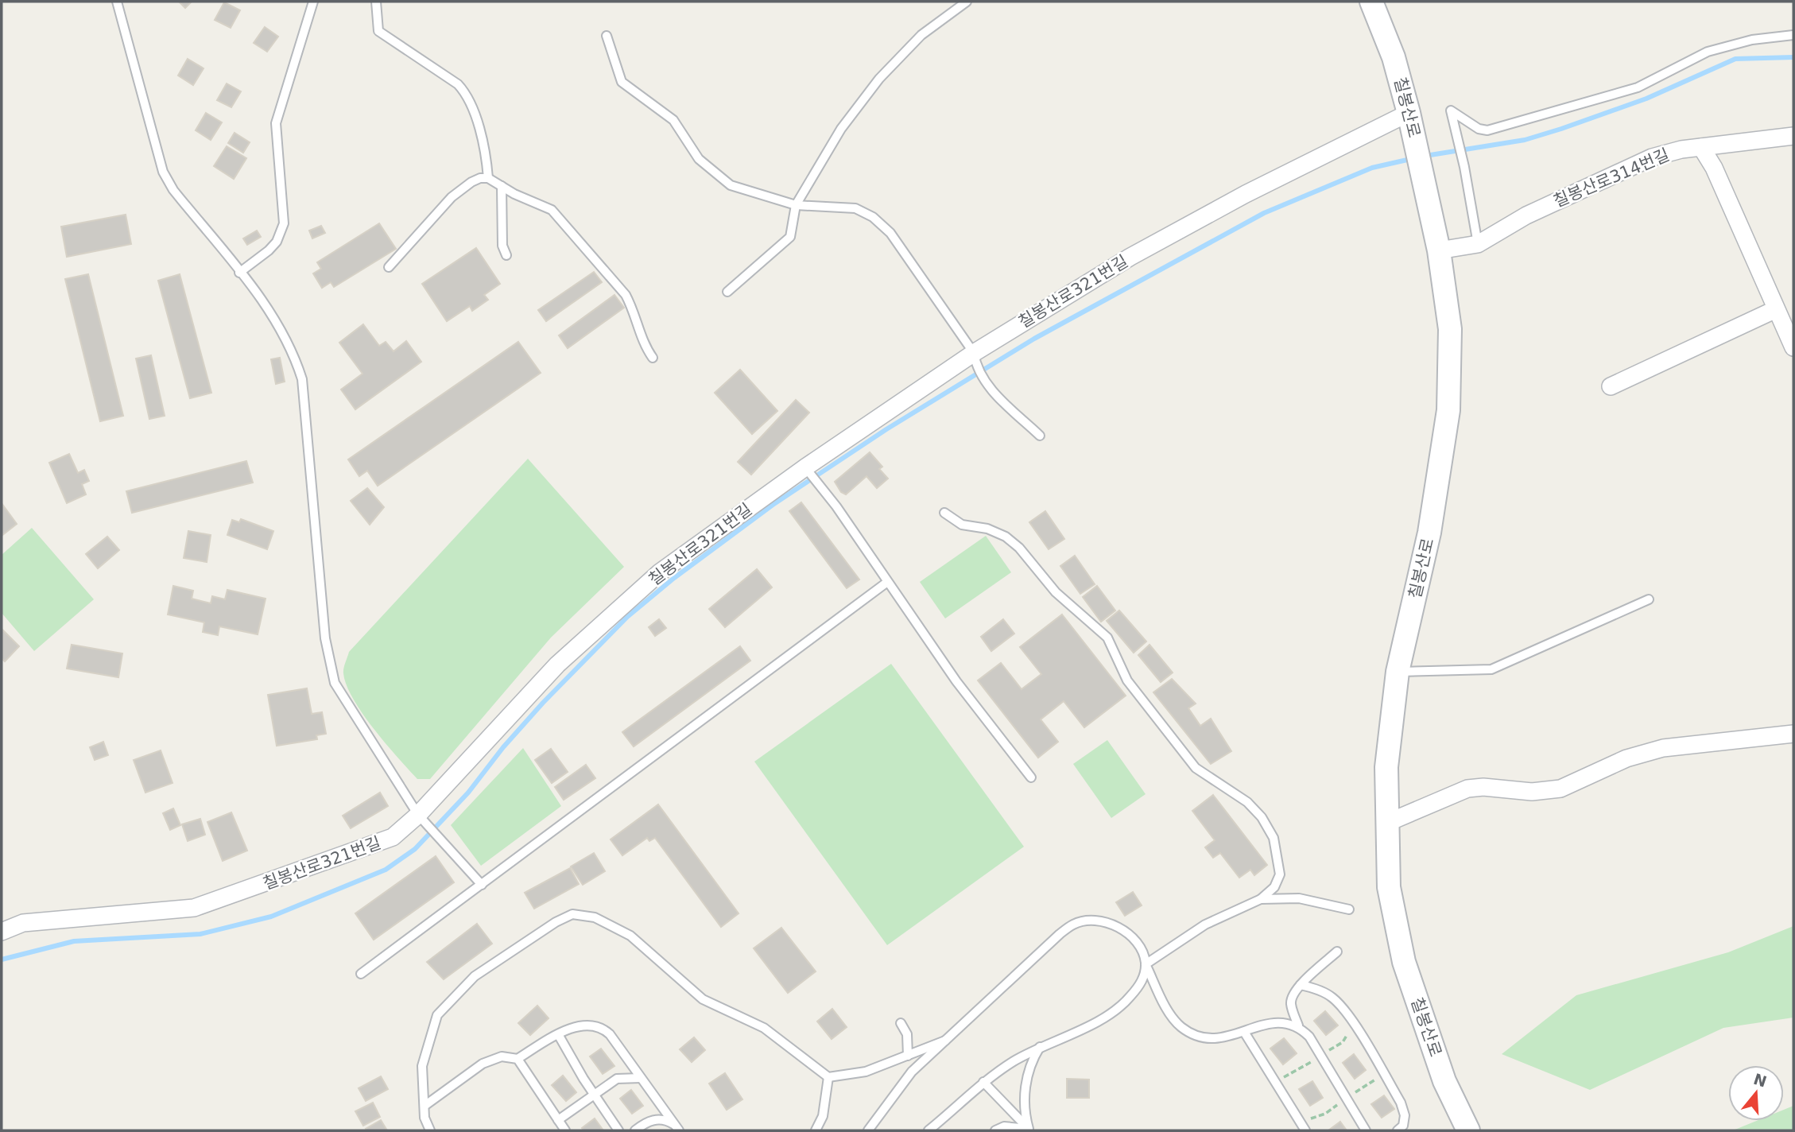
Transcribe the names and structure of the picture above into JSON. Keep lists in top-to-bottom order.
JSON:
{
  "streets": {
    "street": ["칠봉산로", "칠봉산로314번길", "칠봉산로321번길"]
  },
  "crossings": [
    ["칠봉산로", "칠봉산로314번길"],
    ["칠봉산로", "칠봉산로321번길"]
  ],
  "north": "top"
}
